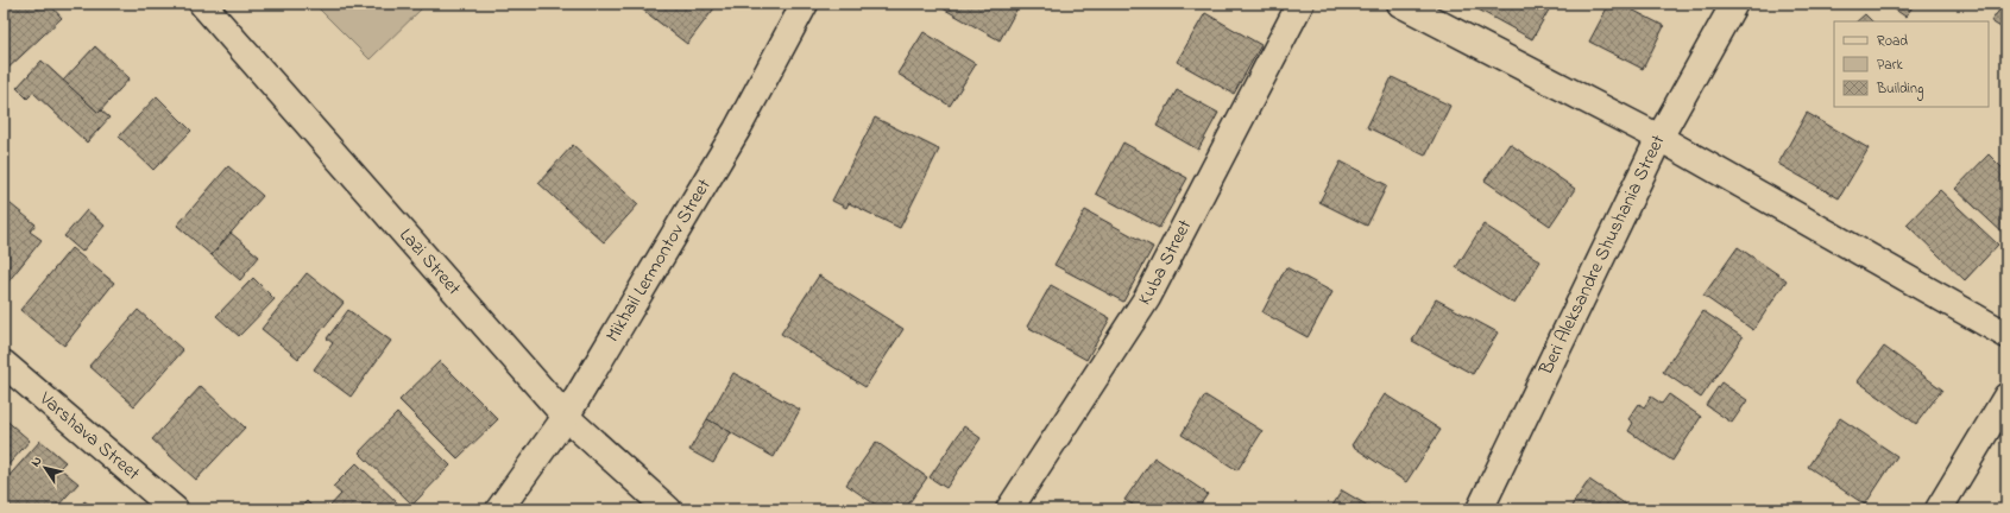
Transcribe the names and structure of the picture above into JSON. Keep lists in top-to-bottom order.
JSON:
{
  "streets": {
    "street": [
      "Beri Aleksandre Shushania Street",
      "Mikhail Lermontov Street",
      "Lazi Street",
      "Kuba Street",
      "Varshava Street"
    ]
  },
  "crossings": [
    ["Mikhail Lermontov Street", "Lazi Street"]
  ],
  "legend": ["Road", "Park", "Building"],
  "north": "top left"
}
